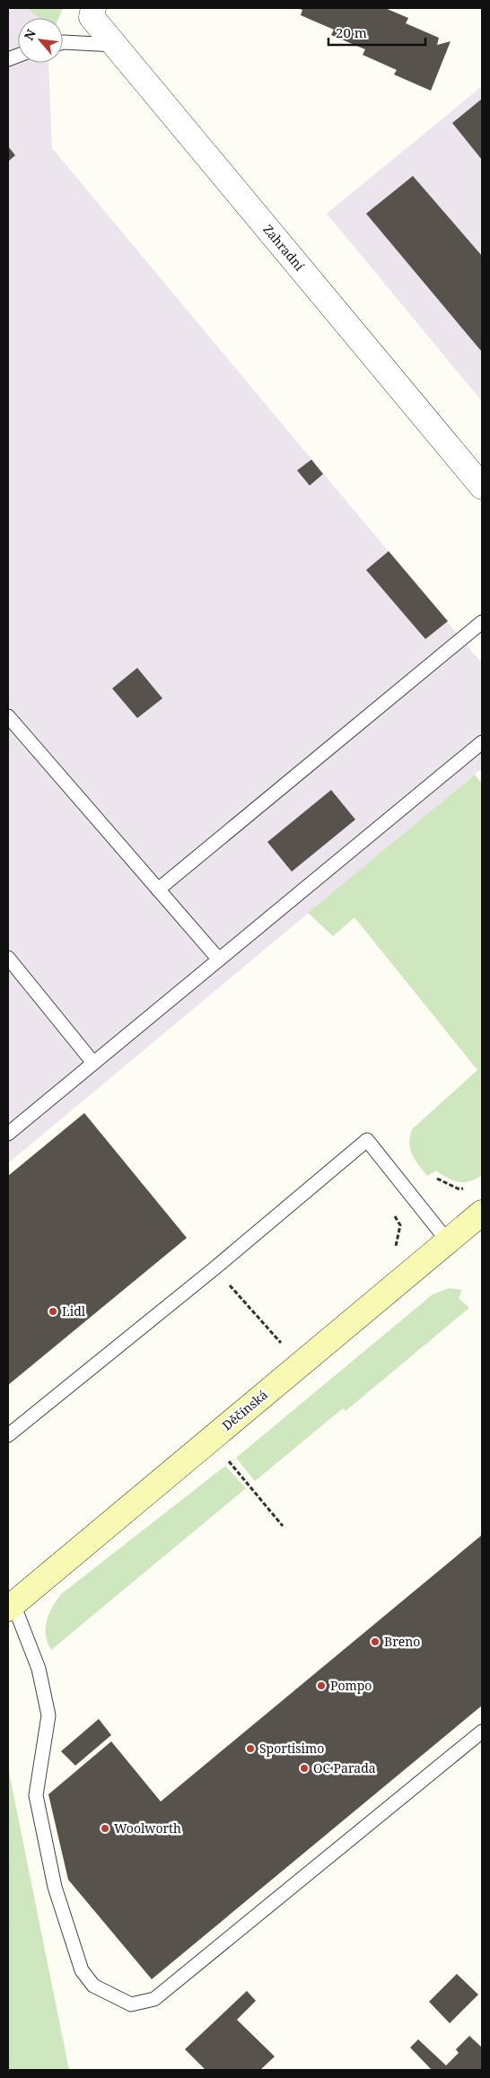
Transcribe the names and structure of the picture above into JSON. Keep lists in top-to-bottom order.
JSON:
{
  "streets": {
    "main road": ["Děčínská"],
    "street": ["Zahradní"]
  },
  "places": [
    "Lidl",
    "Breno",
    "Pompo",
    "Sportisimo",
    "OC Parada",
    "Woolworth"
  ],
  "scale_bar": "20 m",
  "north": "top left"
}
